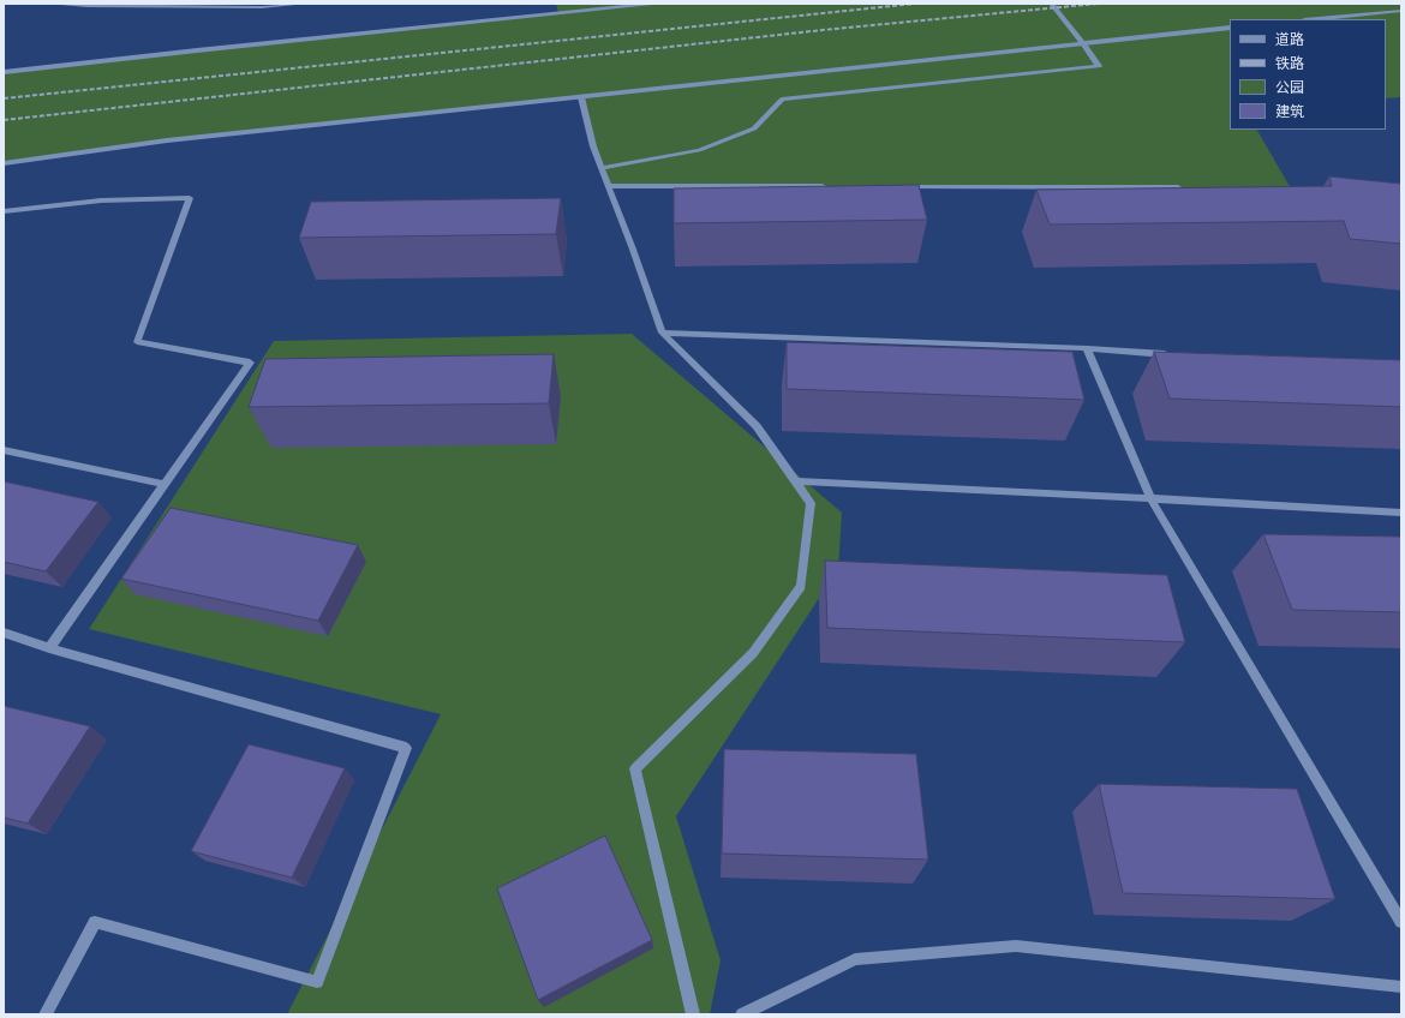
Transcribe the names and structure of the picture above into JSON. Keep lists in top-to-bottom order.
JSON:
{
  "legend": [
    "道路",
    "铁路",
    "公园",
    "建筑"
  ]
}
